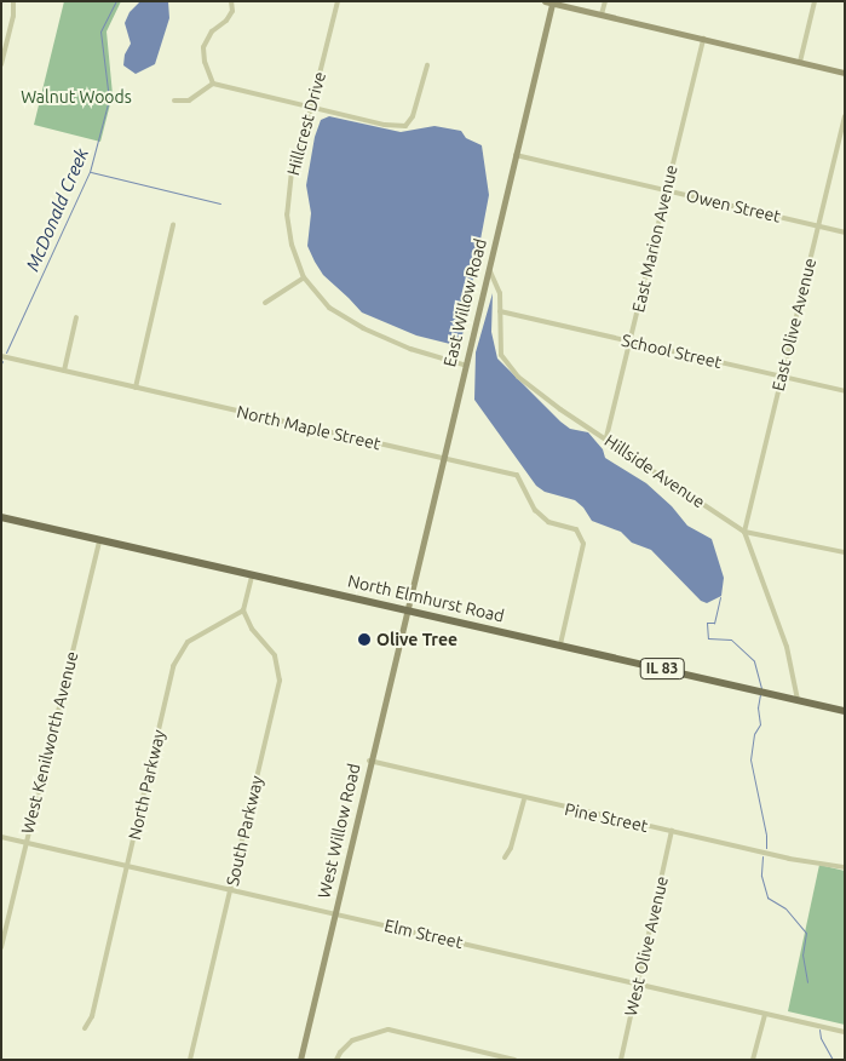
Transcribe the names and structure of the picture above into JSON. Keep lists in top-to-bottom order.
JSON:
{
  "streets": {
    "main road": ["North Elmhurst Road", "IL 83"],
    "street": [
      "Hillcrest Drive",
      "Owen Street",
      "East Marion Avenue",
      "East Willow Road",
      "East Olive Avenue",
      "School Street",
      "North Maple Street",
      "Hillside Avenue",
      "West Kenilworth Avenue",
      "North Parkway",
      "Pine Street",
      "South Parkway",
      "West Willow Road",
      "Elm Street",
      "West Olive Avenue"
    ]
  },
  "crossings": [
    ["Hillcrest Drive", "East Willow Road"],
    ["Owen Street", "East Marion Avenue"],
    ["Owen Street", "East Willow Road"],
    ["Owen Street", "East Olive Avenue"],
    ["East Marion Avenue", "School Street"],
    ["East Marion Avenue", "Hillside Avenue"],
    ["East Willow Road", "North Maple Street"],
    ["East Willow Road", "Hillside Avenue"],
    ["East Willow Road", "North Elmhurst Road"],
    ["East Willow Road", "West Willow Road"],
    ["East Olive Avenue", "School Street"],
    ["East Olive Avenue", "Hillside Avenue"],
    ["School Street", "Hillside Avenue"],
    ["North Maple Street", "North Elmhurst Road"],
    ["North Elmhurst Road", "West Kenilworth Avenue"],
    ["North Elmhurst Road", "West Willow Road"],
    ["West Kenilworth Avenue", "Elm Street"],
    ["North Parkway", "South Parkway"],
    ["North Parkway", "Elm Street"],
    ["Pine Street", "West Willow Road"],
    ["Pine Street", "West Olive Avenue"],
    ["South Parkway", "Elm Street"],
    ["West Willow Road", "Elm Street"],
    ["Elm Street", "West Olive Avenue"]
  ],
  "water": ["McDonald Creek"],
  "parks": ["Walnut Woods"],
  "places": ["Olive Tree"]
}
